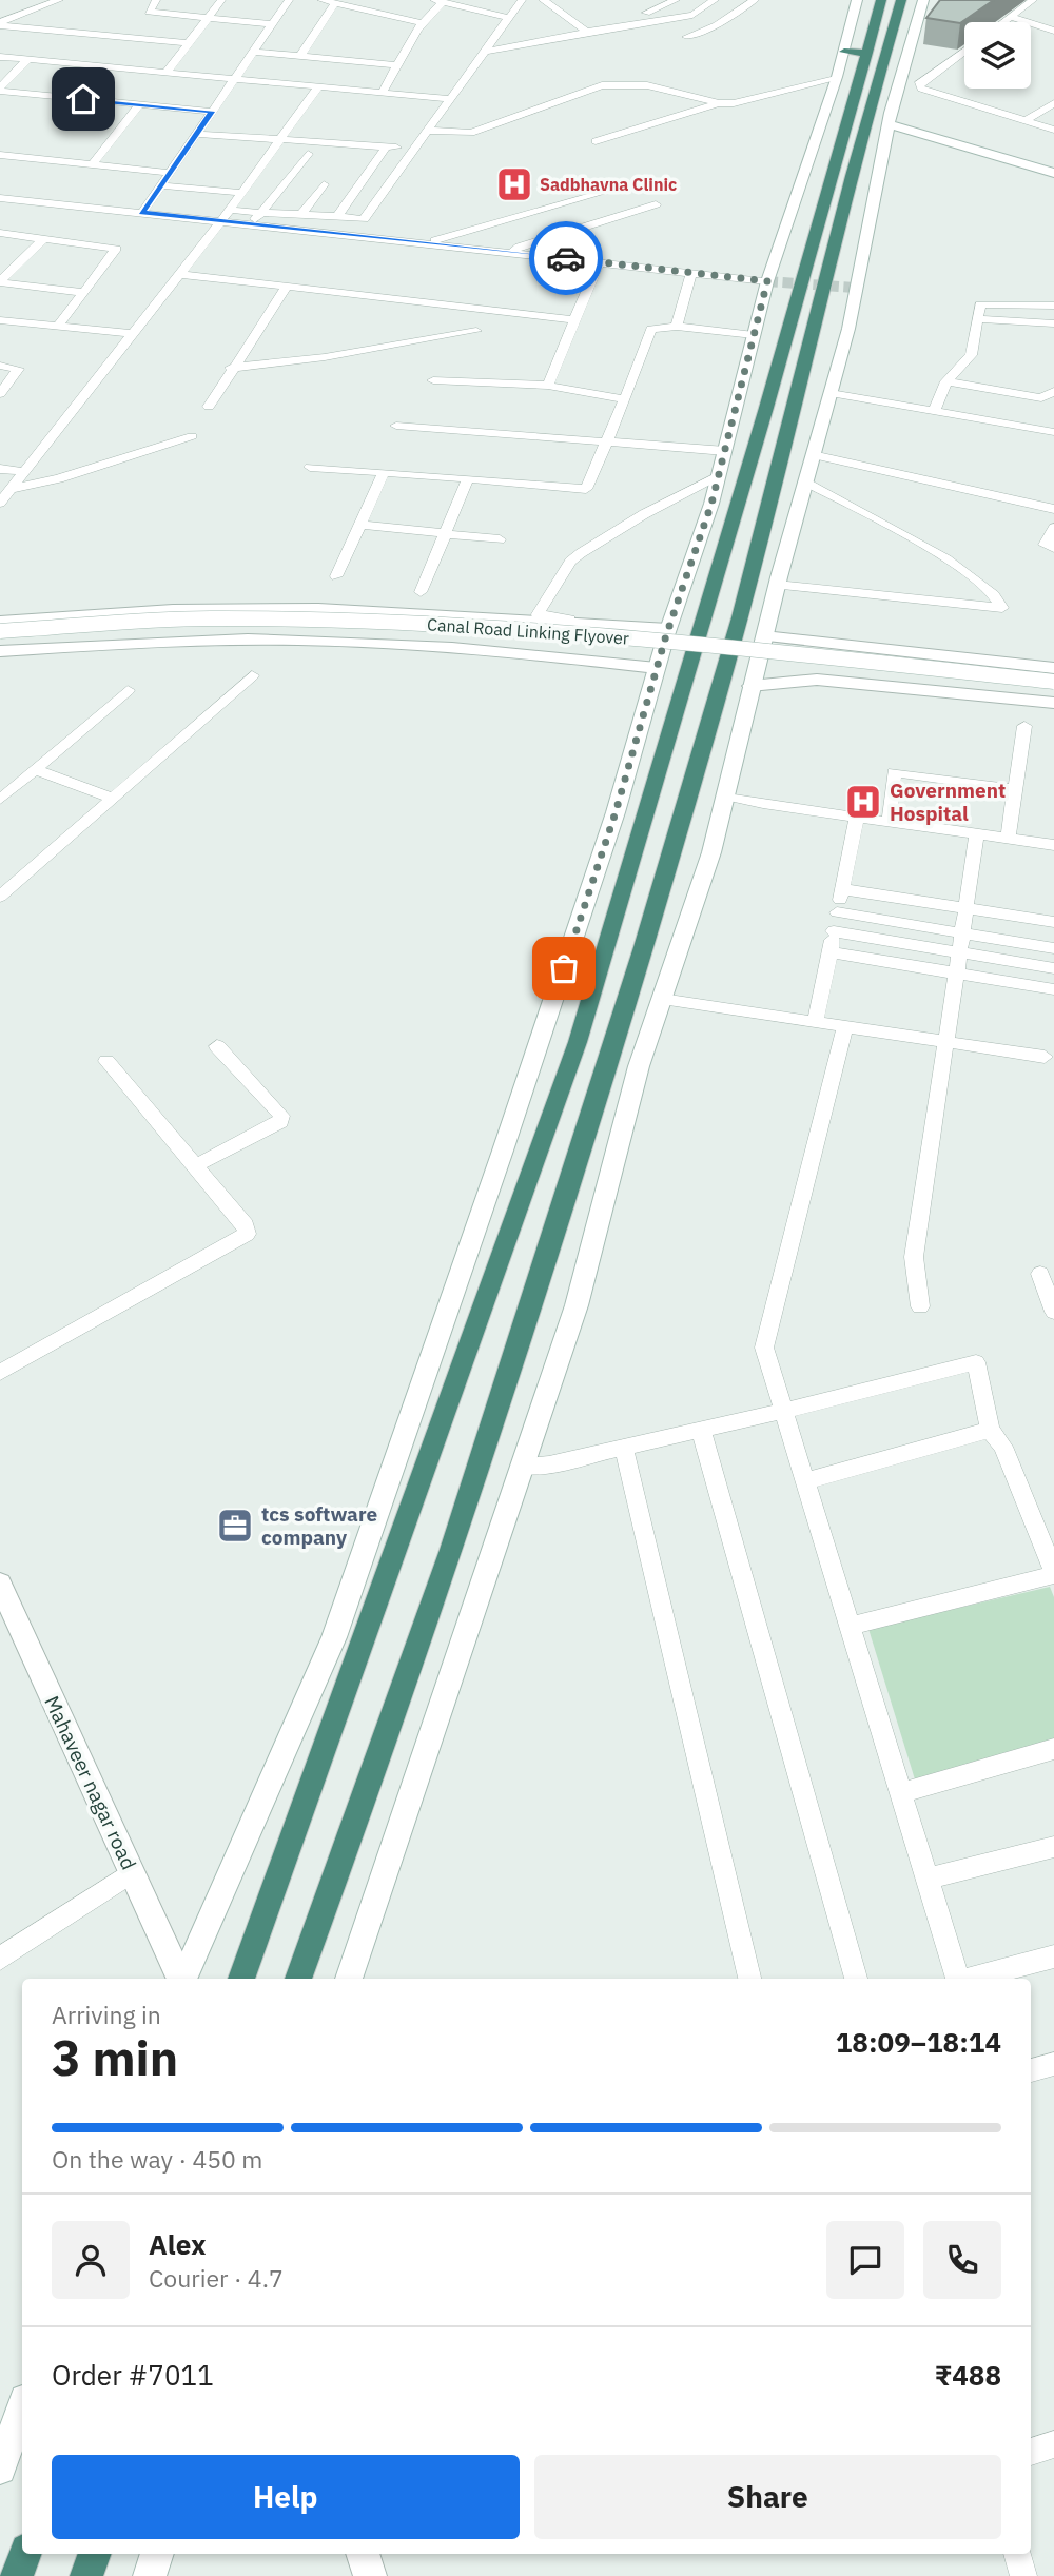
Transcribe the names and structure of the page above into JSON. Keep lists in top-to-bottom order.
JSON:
{
  "streets": {
    "main road": ["Canal Road Linking Flyover", "Mahaveer nagar road"]
  },
  "places": {
    "hospital": ["Sadbhavna Clinic", "Government Hospital"],
    "office": ["tcs software company"]
  },
  "page": {
    "heading": ["3 min", "Arriving in", "18:09–18:14"],
    "panel": [
      "Alex",
      "Courier · 4.7",
      "Order #7011",
      "₹488"
    ],
    "bar": "On the way · 450 m",
    "buttons": ["Help", "Share"]
  }
}
